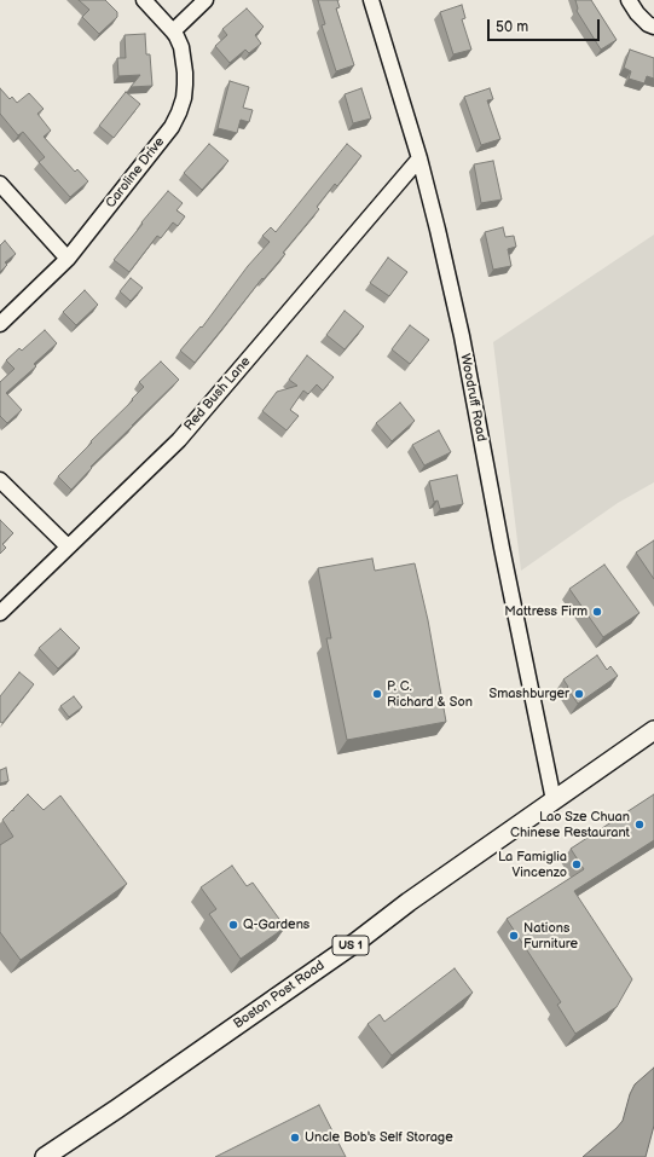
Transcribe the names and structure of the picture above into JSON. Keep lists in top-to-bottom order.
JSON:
{
  "streets": {
    "main road": ["US 1", "Boston Post Road"],
    "street": ["Caroline Drive", "Red Bush Lane", "Woodruff Road"]
  },
  "crossings": [
    ["Red Bush Lane", "Woodruff Road"],
    ["Woodruff Road", "Boston Post Road"]
  ],
  "places": [
    "Mattress Firm",
    "P. C. Richard & Son",
    "Smashburger",
    "Lao Sze Chuan Chinese Restaurant",
    "La Famiglia Vincenzo",
    "Q-Gardens",
    "Nations Furniture",
    "Uncle Bob's Self Storage"
  ],
  "scale_bar": "50 m"
}
